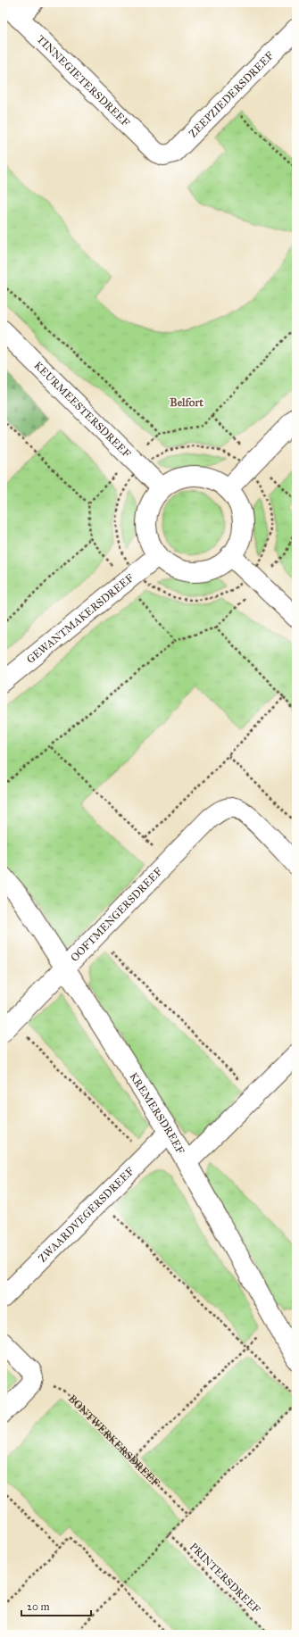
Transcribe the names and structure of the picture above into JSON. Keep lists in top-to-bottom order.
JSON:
{
  "streets": {
    "street": [
      "TINNEGIETERSDREEF",
      "ZEEPZIEDERSDREEF",
      "KEURMEESTERSDREEF",
      "GEWANTMAKERSDREEF",
      "OOFTMENGERSDREEF",
      "KREMERSDREEF",
      "ZWAARDVEGERSDREEF"
    ],
    "path": ["BONTWERKERSDREEF", "PRINTERSDREEF"]
  },
  "crossings": [
    ["TINNEGIETERSDREEF", "ZEEPZIEDERSDREEF"],
    ["KEURMEESTERSDREEF", "GEWANTMAKERSDREEF"],
    ["OOFTMENGERSDREEF", "KREMERSDREEF"],
    ["KREMERSDREEF", "ZWAARDVEGERSDREEF"]
  ],
  "districts": ["Belfort"],
  "scale_bar": "20 m"
}
